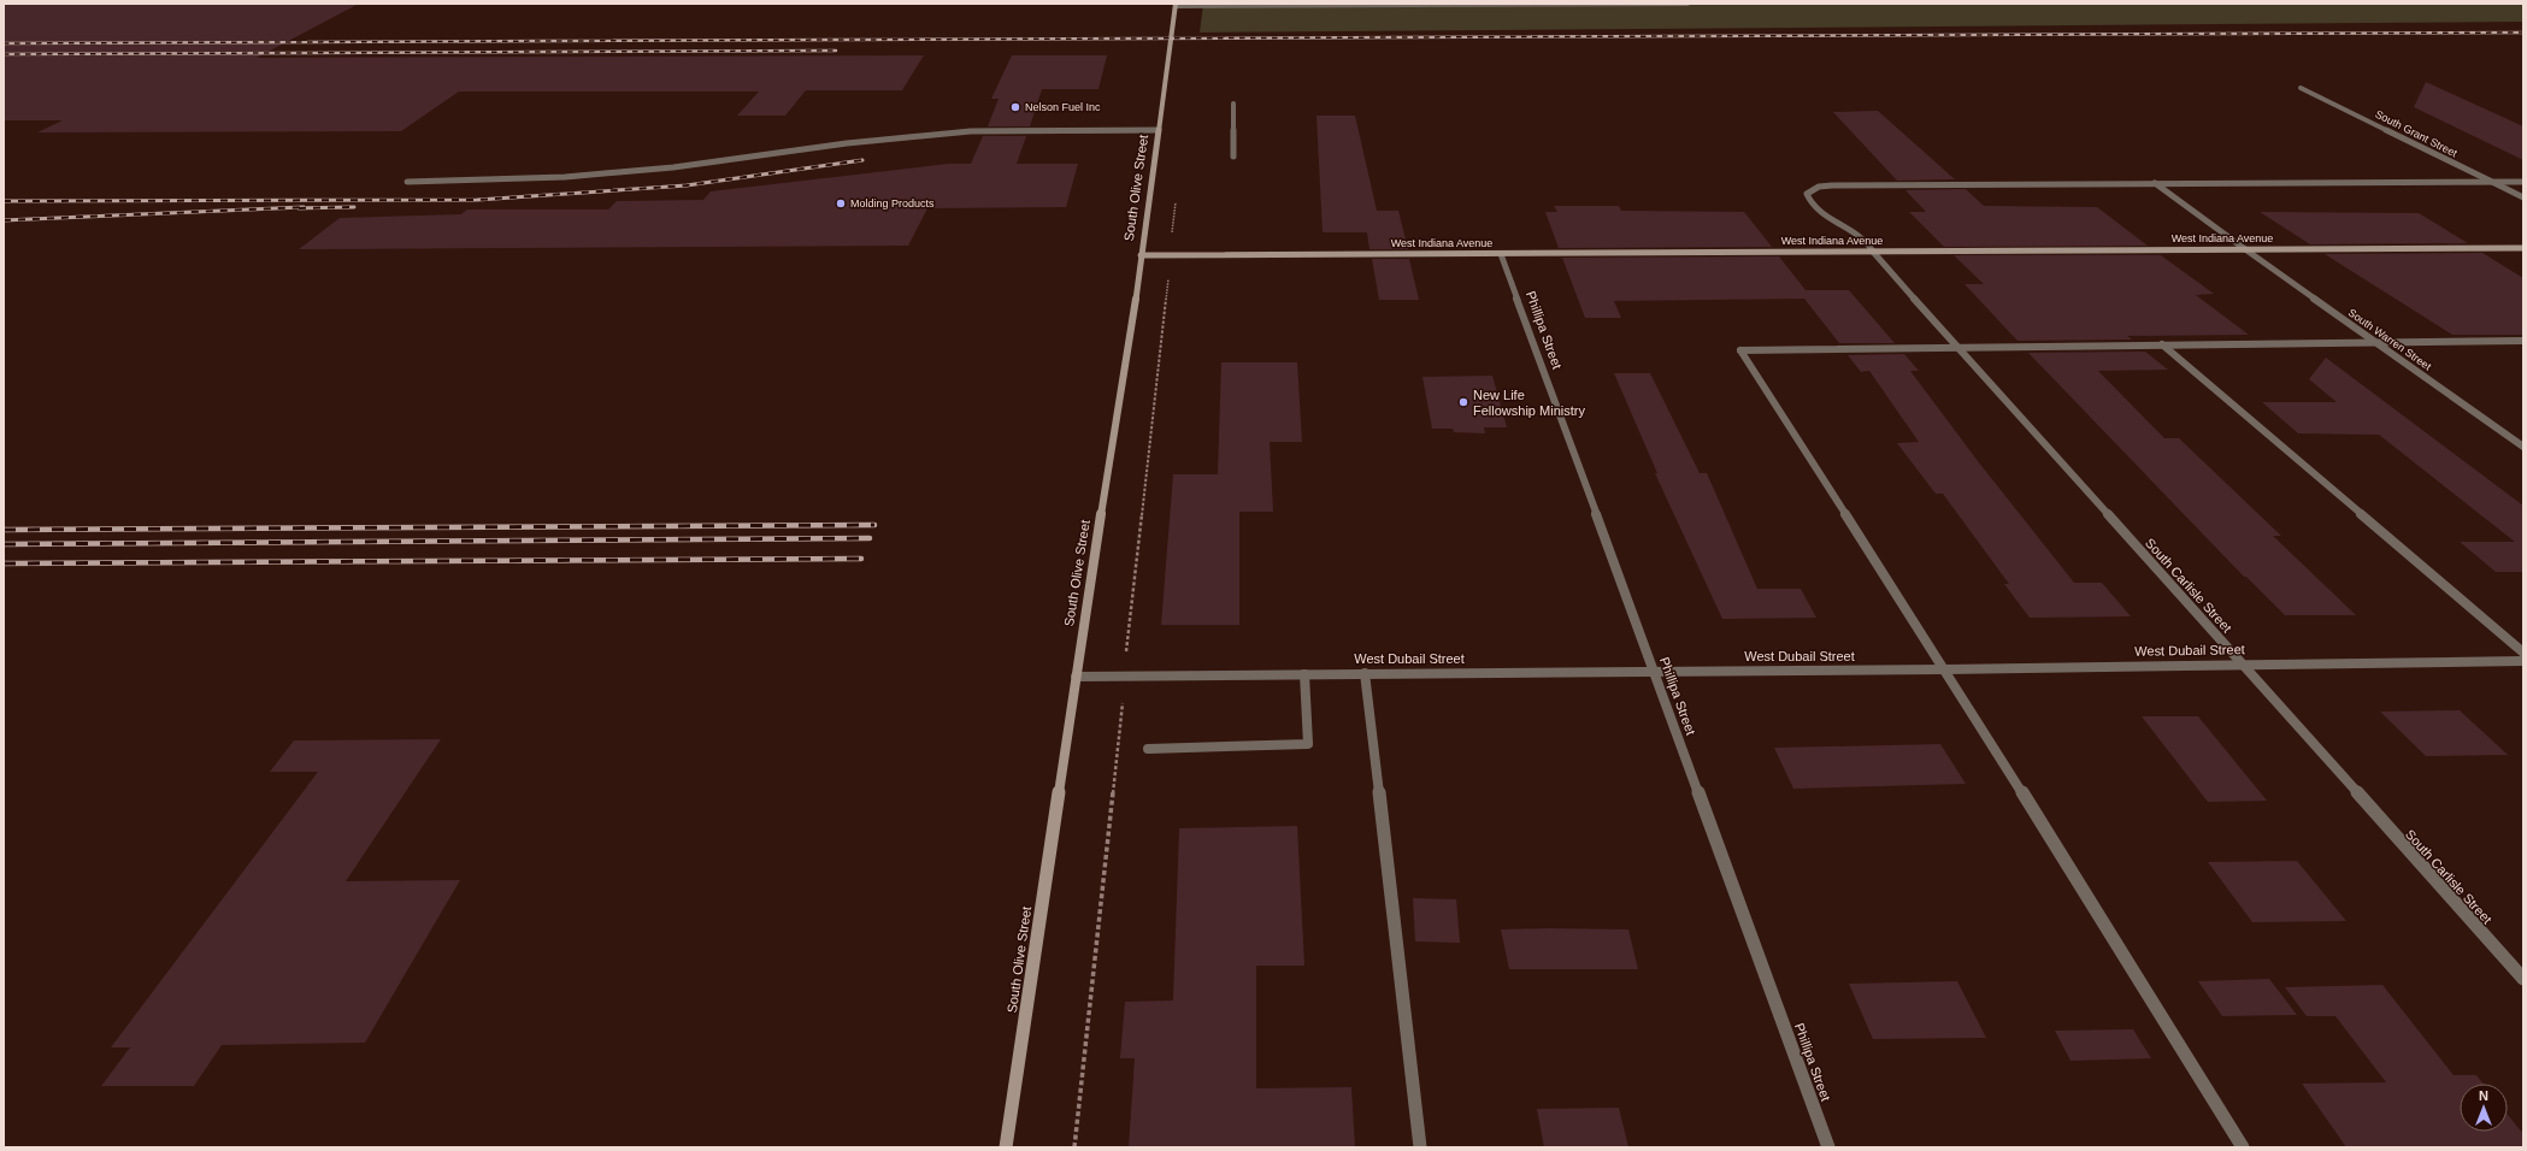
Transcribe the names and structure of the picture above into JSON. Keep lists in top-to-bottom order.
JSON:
{
  "streets": {
    "street": [
      "South Grant Street",
      "South Olive Street",
      "West Indiana Avenue",
      "Phillipa Street",
      "South Warren Street",
      "South Carlisle Street",
      "West Dubail Street"
    ]
  },
  "crossings": [
    ["South Olive Street", "West Indiana Avenue"],
    ["South Olive Street", "West Dubail Street"],
    ["West Indiana Avenue", "Phillipa Street"],
    ["West Indiana Avenue", "South Warren Street"],
    ["West Indiana Avenue", "South Carlisle Street"],
    ["Phillipa Street", "West Dubail Street"],
    ["South Warren Street", "South Carlisle Street"],
    ["South Carlisle Street", "West Dubail Street"]
  ],
  "places": ["Nelson Fuel Inc", "Molding Products", "New Life Fellowship Ministry"],
  "north": "top"
}
